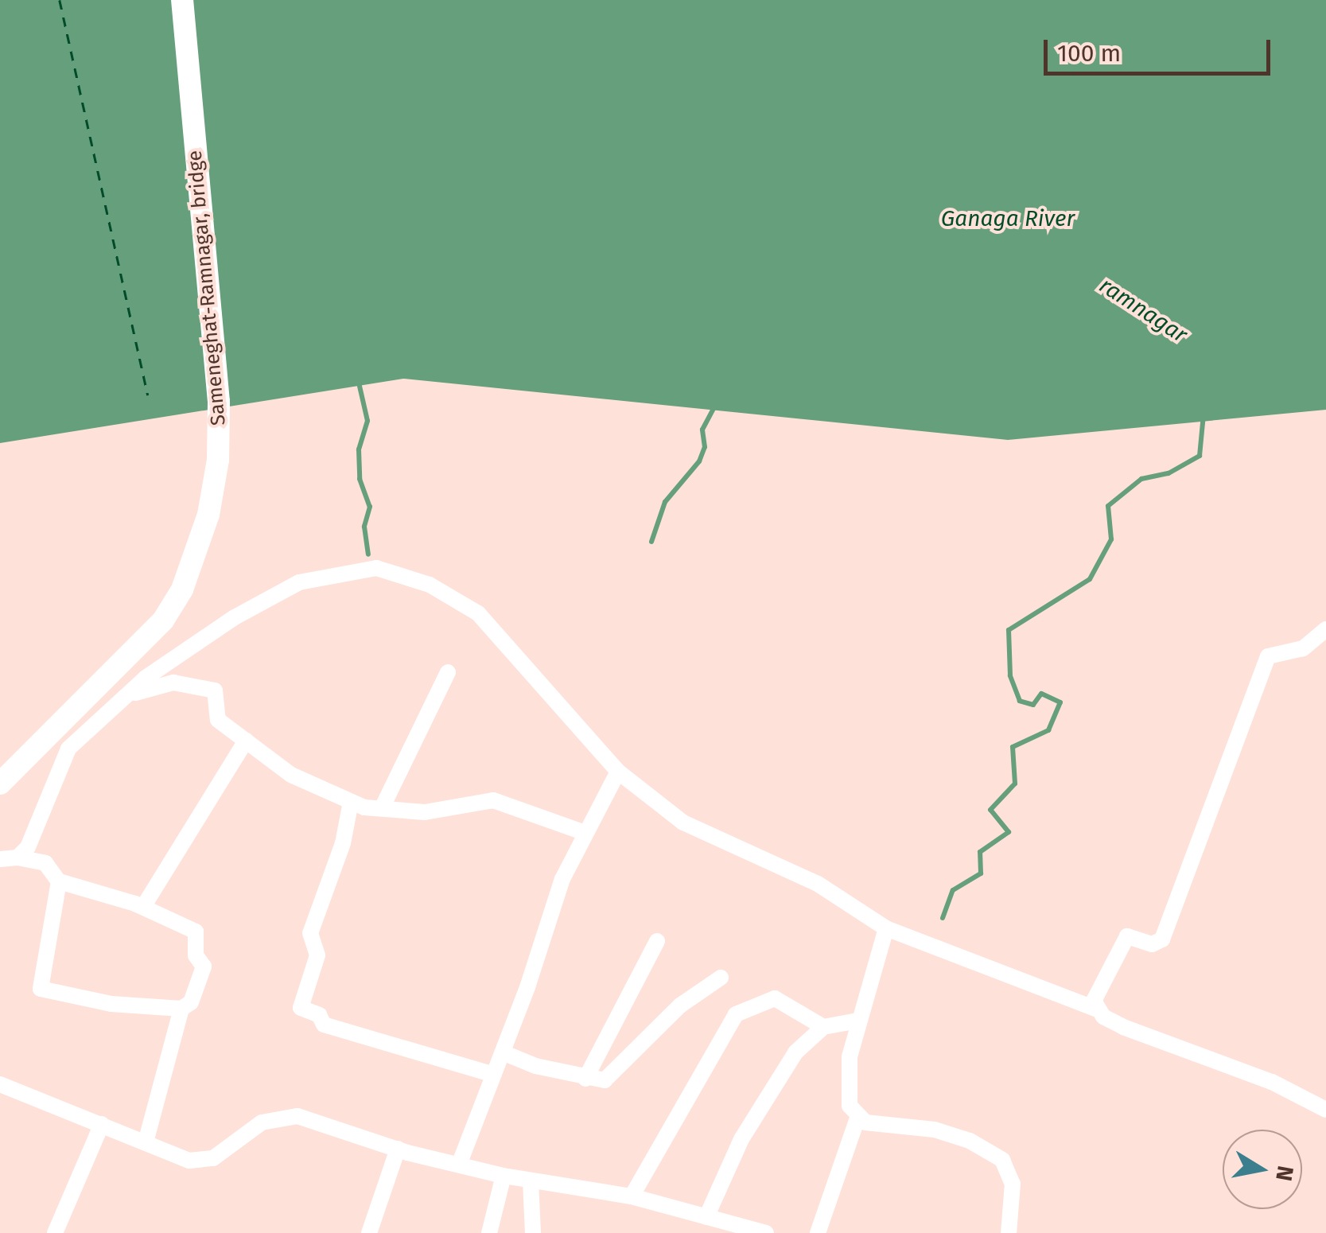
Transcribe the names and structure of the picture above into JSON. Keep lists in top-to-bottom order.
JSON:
{
  "streets": {
    "main road": ["Sameneghat-Ramnagar, bridge"]
  },
  "water": ["Ganaga River", "ramnagar"],
  "scale_bar": "100 m",
  "north": "right"
}
